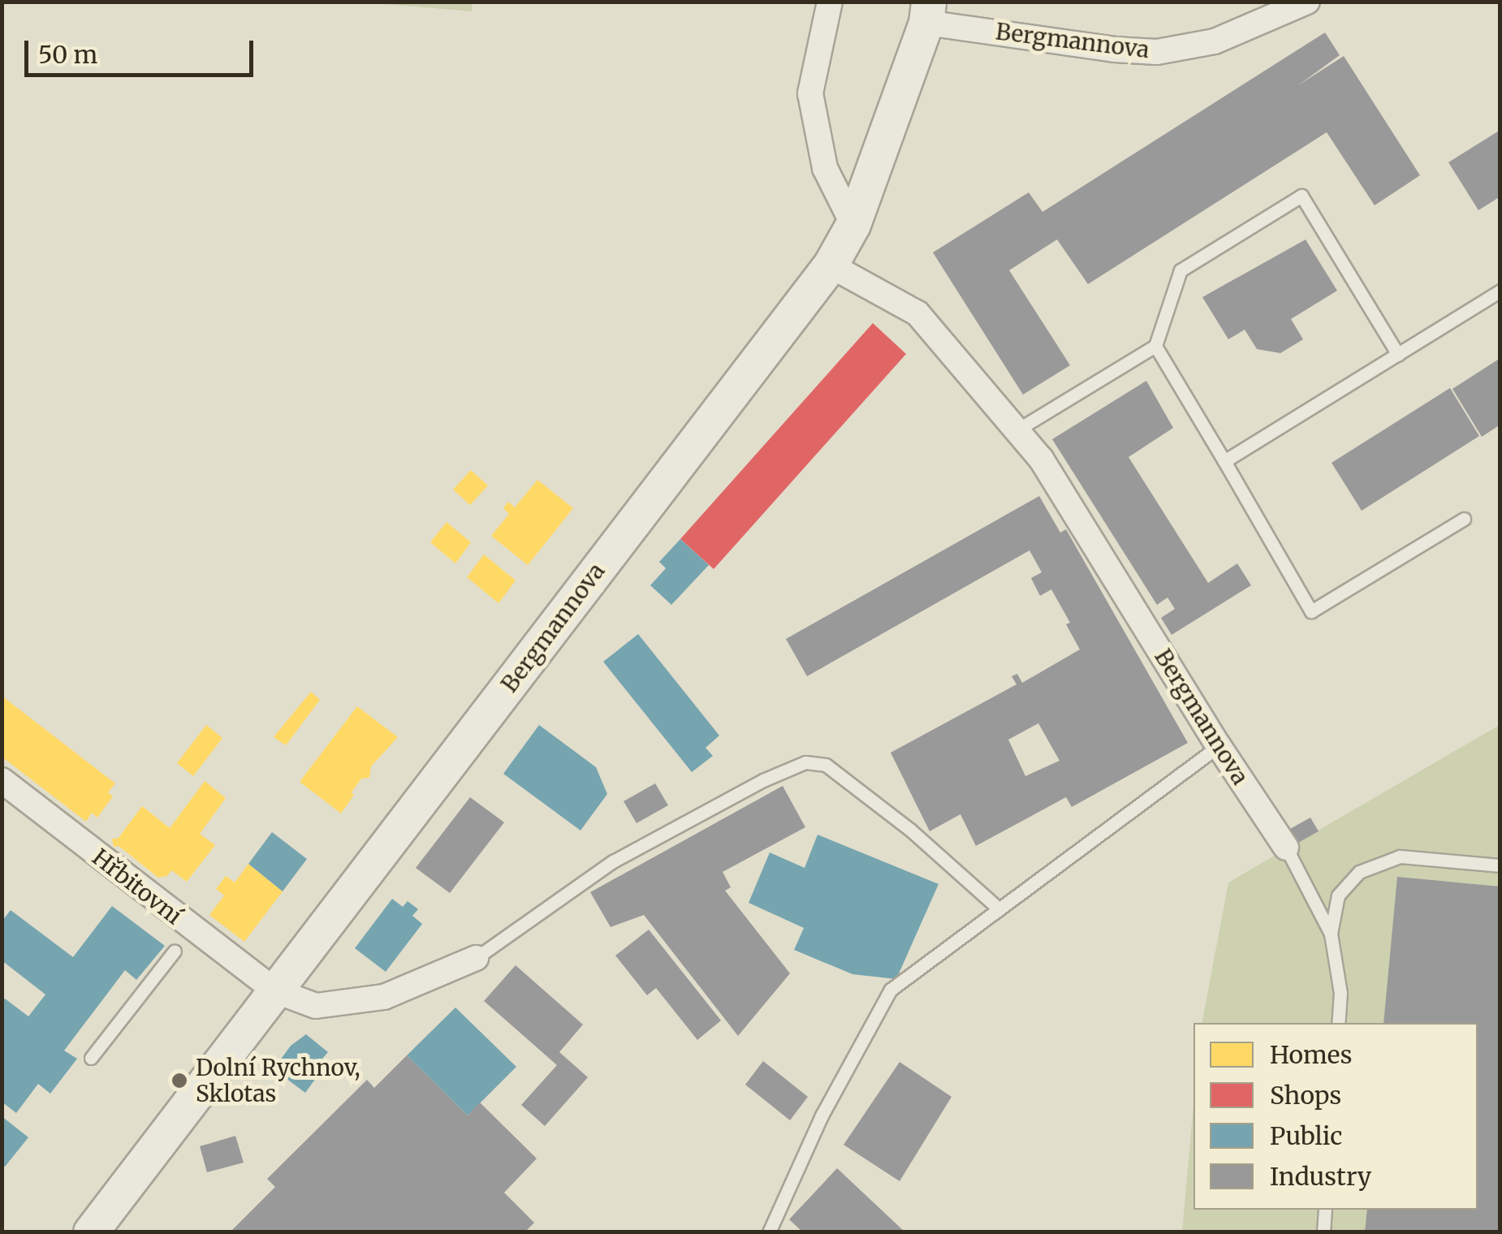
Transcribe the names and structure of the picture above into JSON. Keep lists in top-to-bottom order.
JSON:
{
  "streets": {
    "street": ["Bergmannova", "Hřbitovní"]
  },
  "crossings": [
    ["Bergmannova", "Hřbitovní"]
  ],
  "places": ["Dolní Rychnov, Sklotas"],
  "legend": [
    "Homes",
    "Shops",
    "Public",
    "Industry"
  ],
  "scale_bar": "50 m"
}
